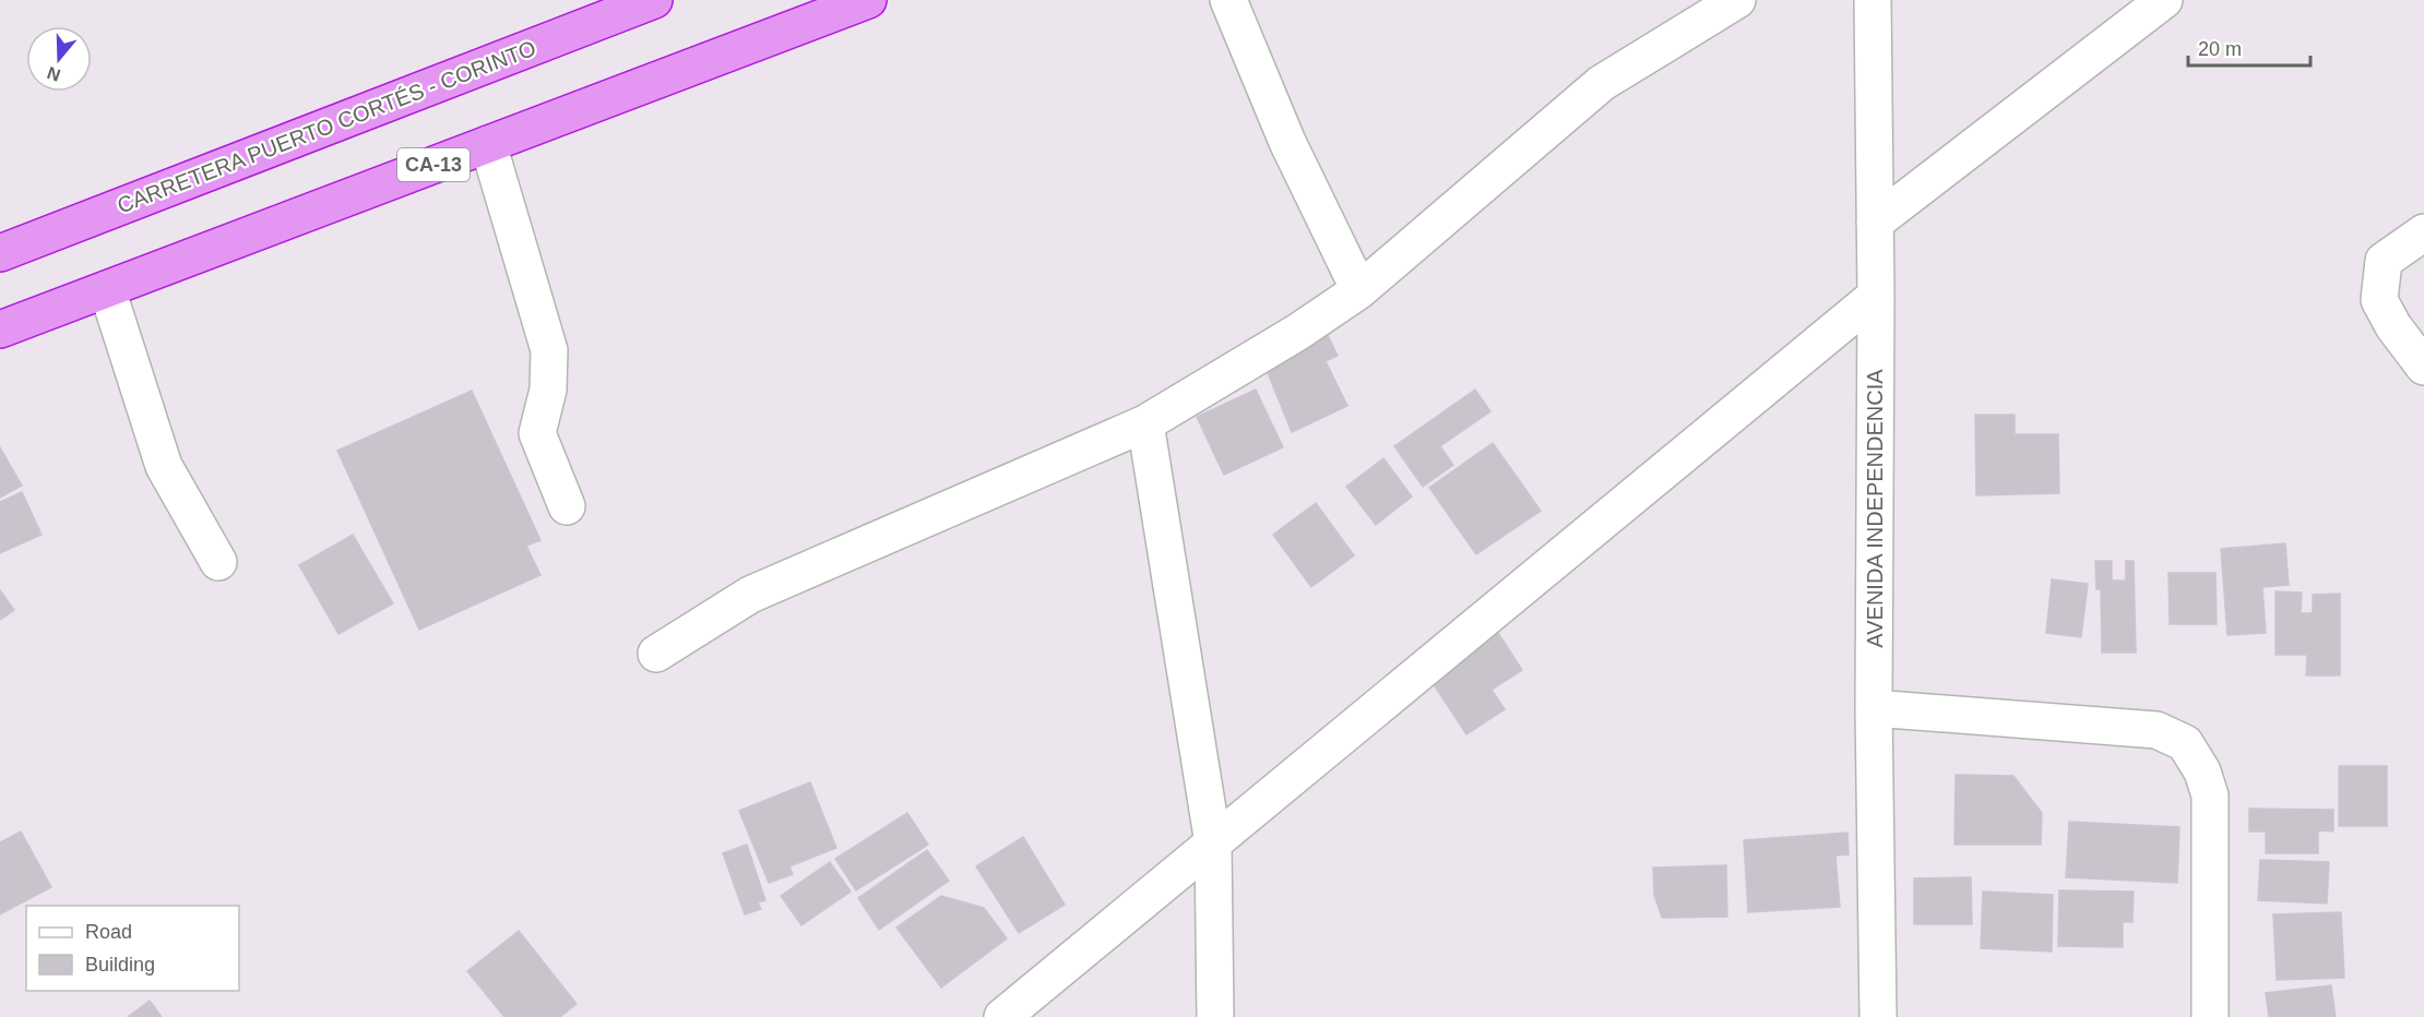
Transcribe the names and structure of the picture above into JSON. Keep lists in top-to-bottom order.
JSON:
{
  "streets": {
    "highway": ["CARRETERA PUERTO CORTÉS - CORINTO", "CA-13"],
    "street": ["AVENIDA INDEPENDENCIA"]
  },
  "legend": ["Road", "Building"],
  "scale_bar": "20 m",
  "north": "bottom"
}
